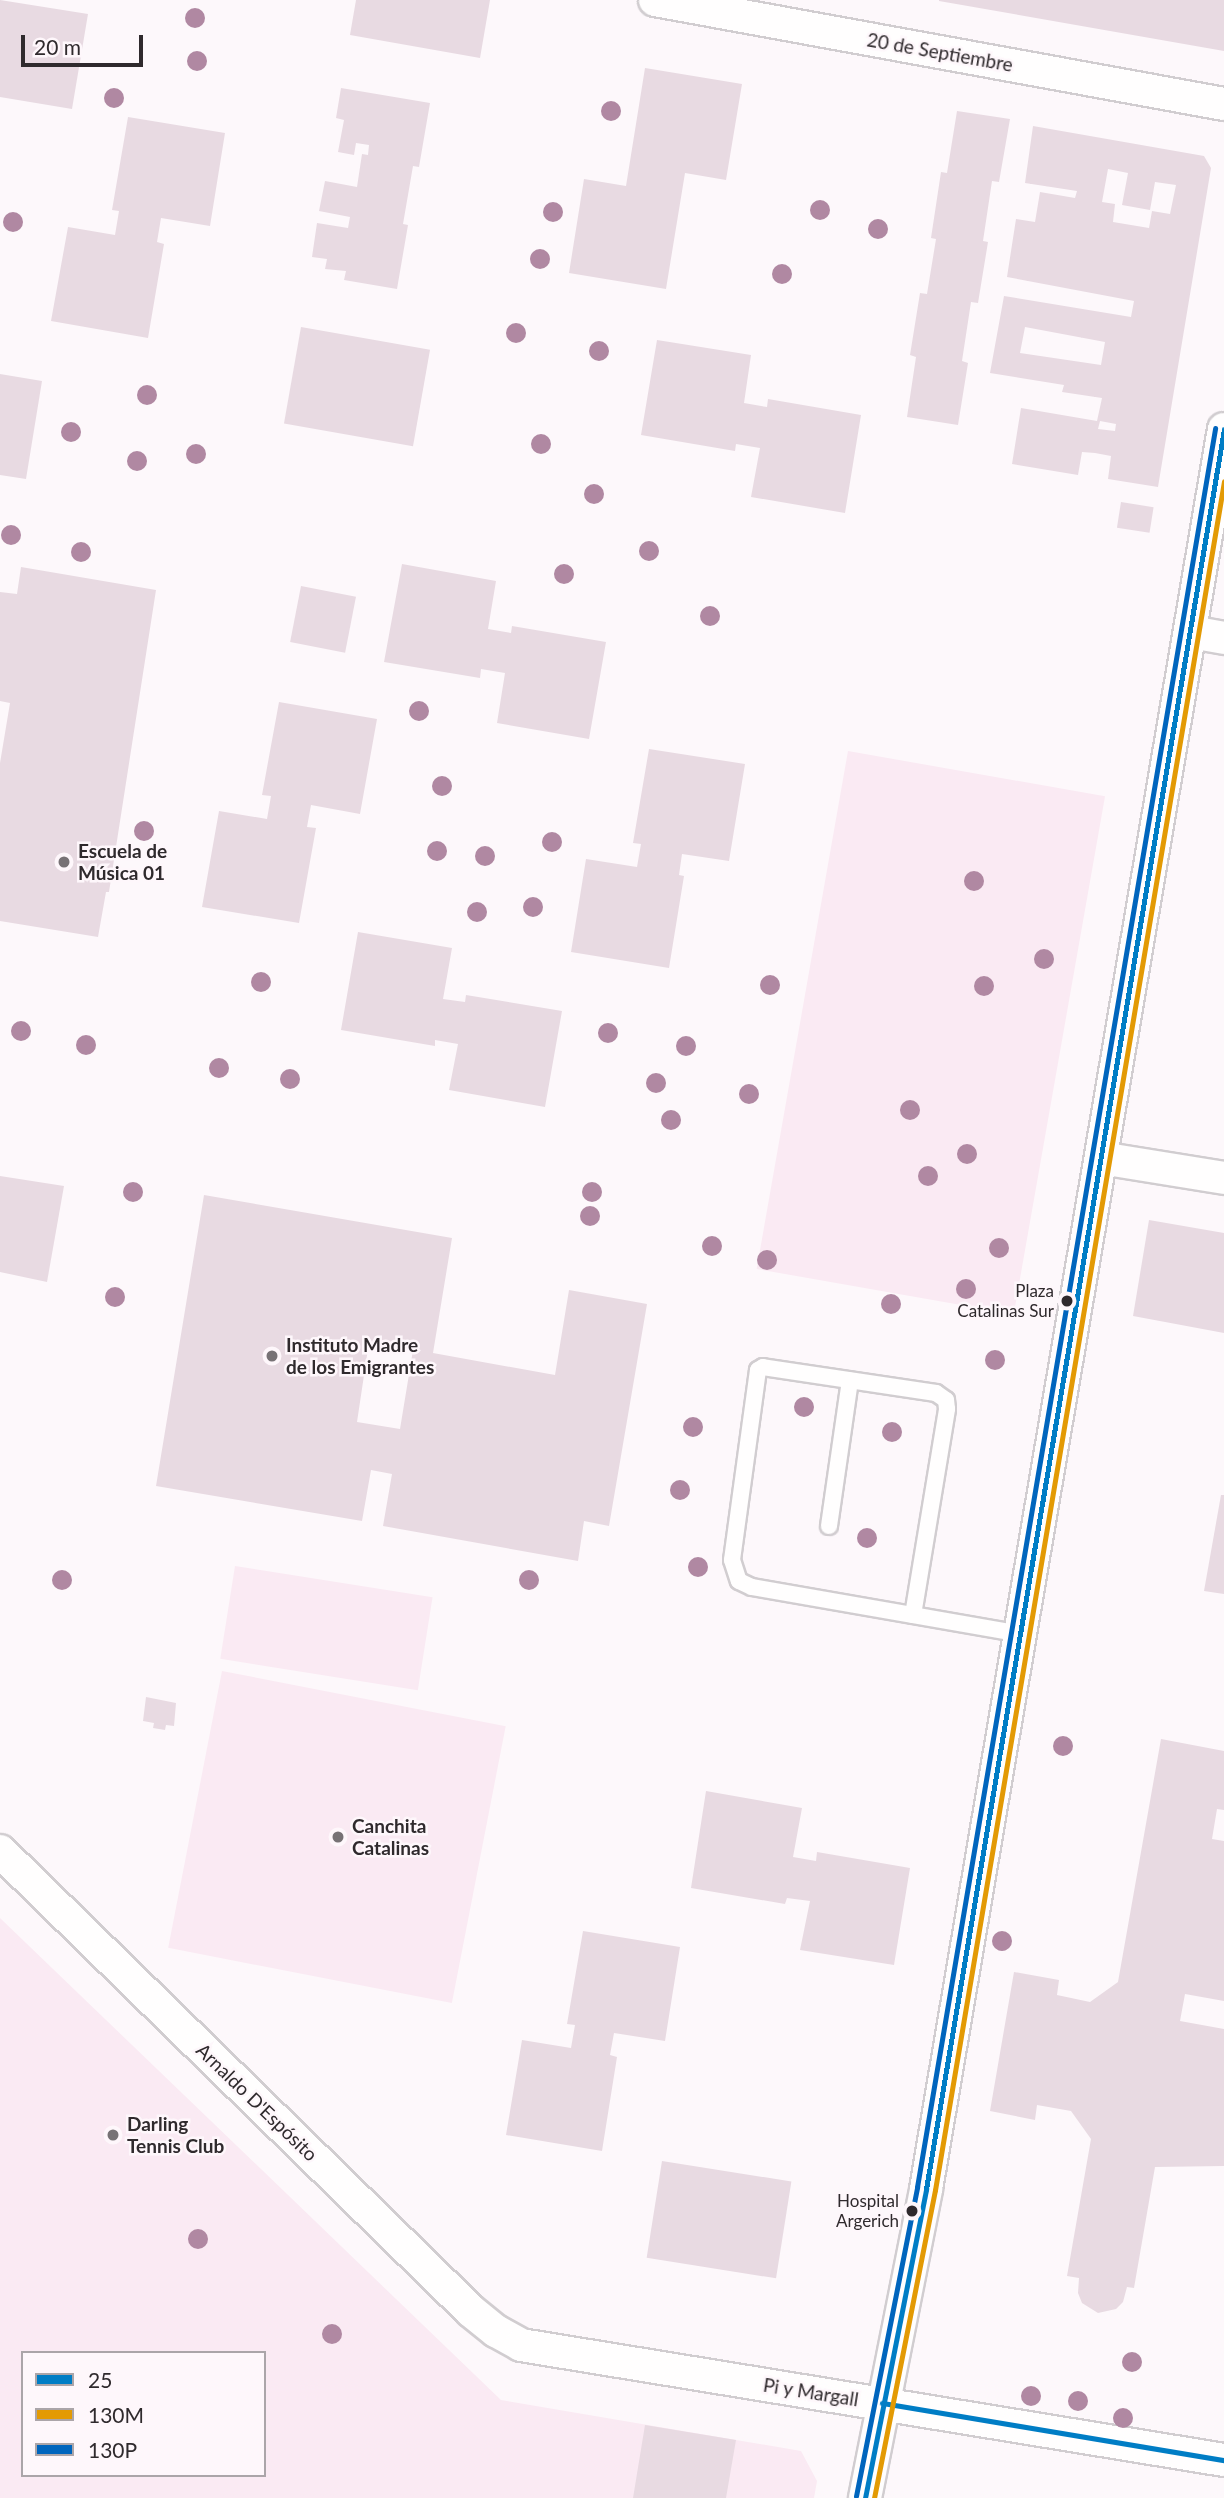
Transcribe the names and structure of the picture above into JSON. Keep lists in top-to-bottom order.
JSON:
{
  "streets": {
    "street": ["20 de Septiembre", "Arnaldo D'Espósito", "Pi y Margall"]
  },
  "crossings": [
    ["Arnaldo D'Espósito", "Pi y Margall"]
  ],
  "places": [
    "Escuela de Música 01",
    "Plaza Catalinas Sur",
    "Instituto Madre de los Emigrantes",
    "Canchita Catalinas",
    "Darling Tennis Club",
    "Hospital Argerich"
  ],
  "lines": ["transit line 130P", "transit line 25", "transit line 130M"],
  "legend": ["25", "130M", "130P"],
  "scale_bar": "20 m"
}
